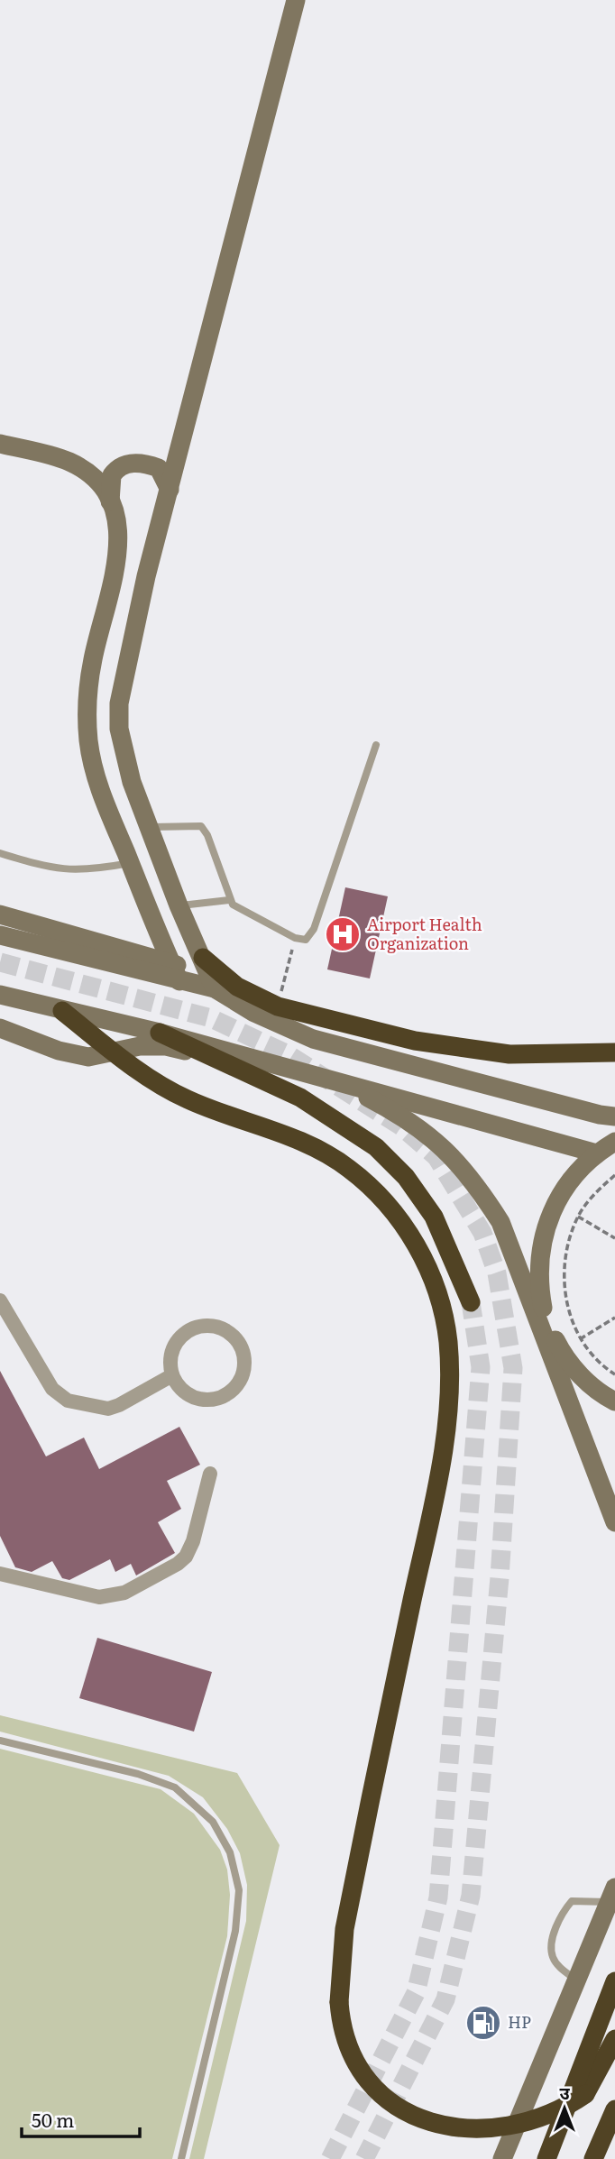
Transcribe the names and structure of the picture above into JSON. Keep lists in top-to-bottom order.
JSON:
{
  "places": {
    "hospital": ["Airport Health Organization"],
    "fuel station": ["HP"]
  },
  "scale_bar": "50 m",
  "north": "top"
}
